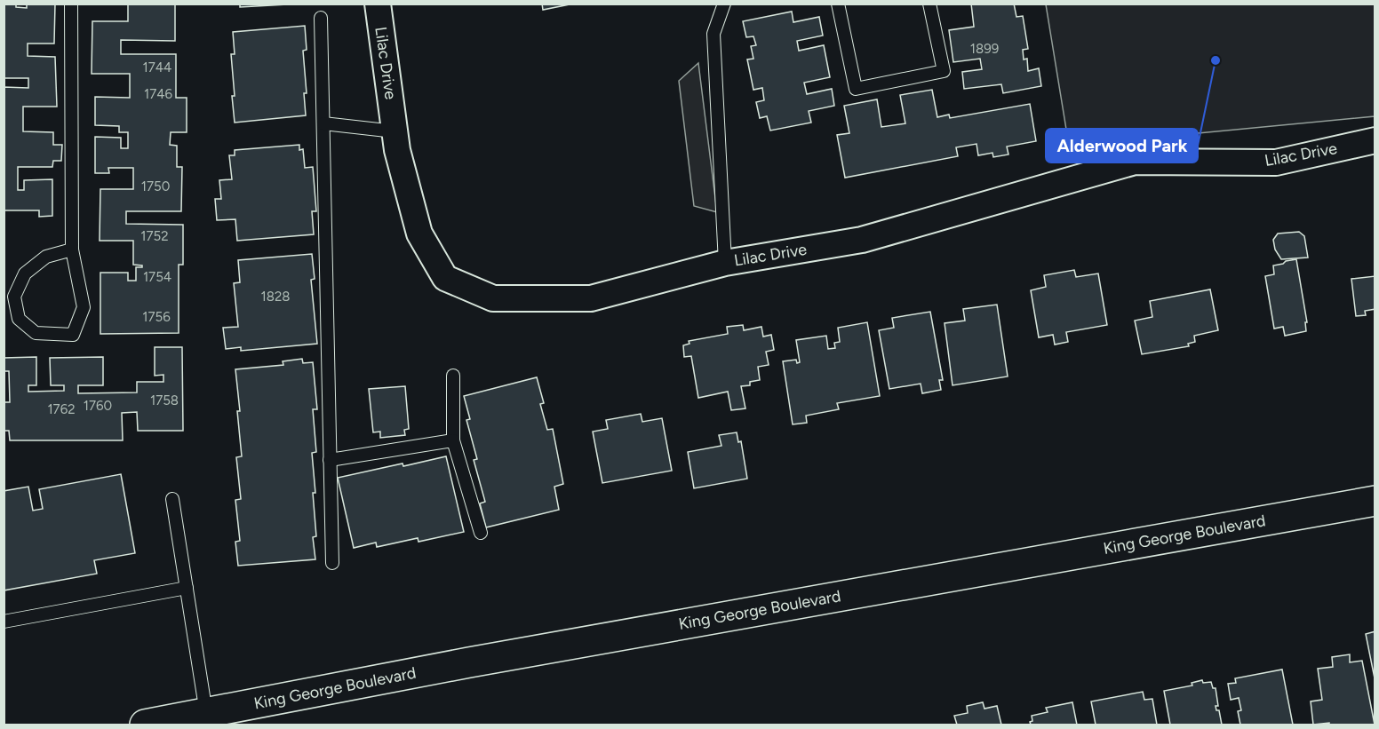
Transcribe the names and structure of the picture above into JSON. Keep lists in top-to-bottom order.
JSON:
{
  "streets": {
    "main road": ["King George Boulevard"],
    "street": ["Lilac Drive"]
  },
  "places": ["Alderwood Park"],
  "house_numbers": [
    "1899",
    "1744",
    "1746",
    "1750",
    "1752",
    "1754",
    "1828",
    "1756",
    "1758",
    "1760",
    "1762"
  ]
}
